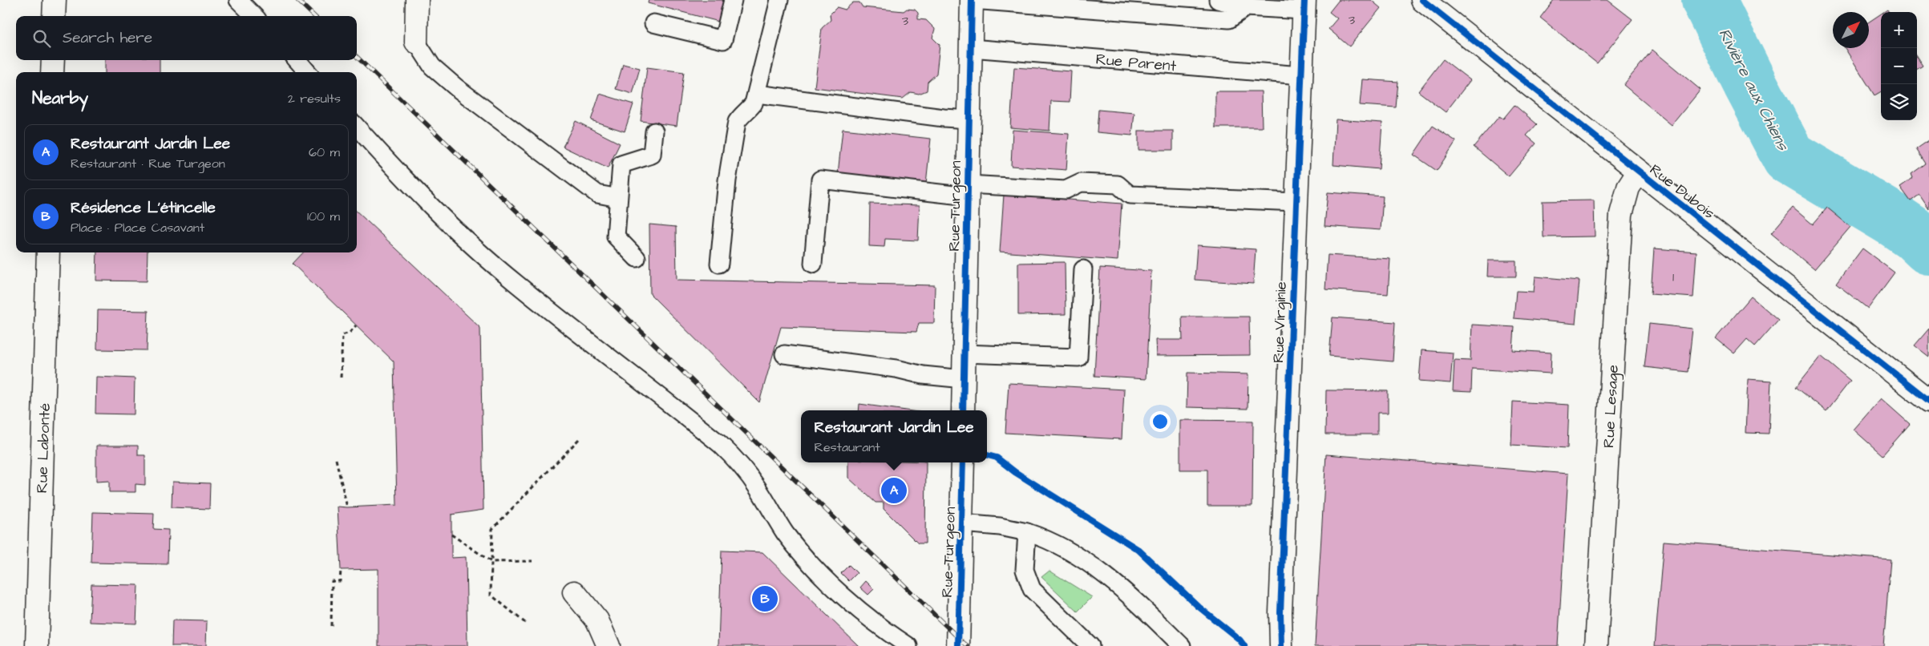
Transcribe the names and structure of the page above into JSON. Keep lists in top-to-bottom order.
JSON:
{
  "streets": {
    "street": [
      "Rue Dubois",
      "Rue Turgeon",
      "Rue Virginie",
      "Rue Lesage",
      "Rue Labonté"
    ],
    "lane": ["Rue Parent"]
  },
  "crossings": [
    ["Rue Parent", "Rue Turgeon"],
    ["Rue Parent", "Rue Virginie"],
    ["Rue Dubois", "Rue Lesage"]
  ],
  "water": ["Rivière aux Chiens"],
  "house_numbers": ["3", "3", "1"],
  "north": "top right",
  "page": {
    "map_buttons": ["+", "−"],
    "search": "Search here",
    "heading": ["Nearby", "2 results"],
    "list": [
      {
        "mark": "A",
        "name": "Restaurant Jardin Lee",
        "note": "Restaurant · Rue Turgeon",
        "value": "60 m"
      },
      {
        "mark": "B",
        "name": "Résidence L'étincelle",
        "note": "Place · Place Casavant",
        "value": "100 m"
      }
    ],
    "popup": ["Restaurant Jardin Lee", "Restaurant"],
    "pins": ["A", "B"]
  }
}
